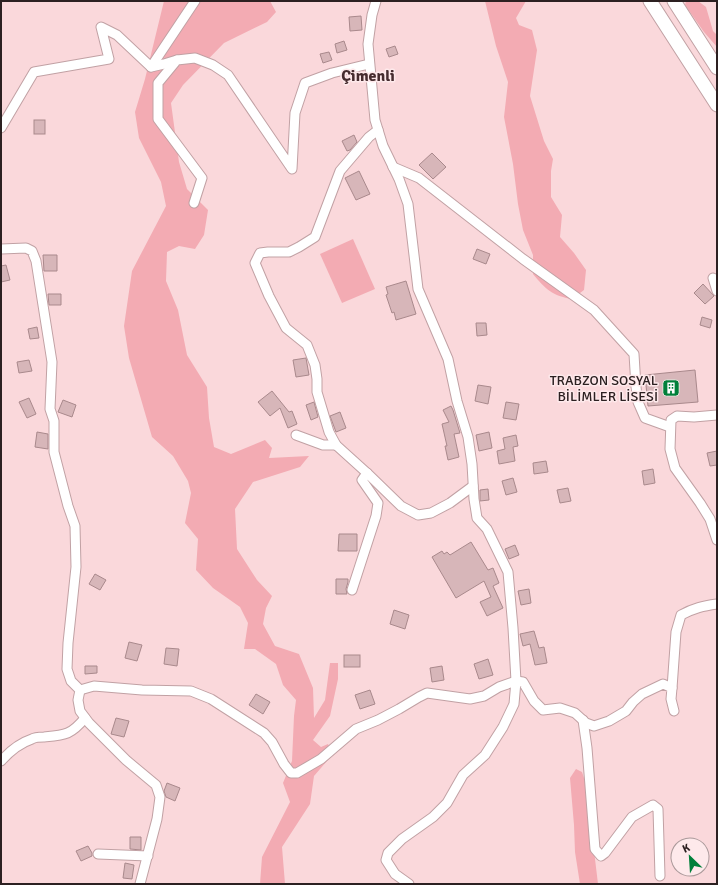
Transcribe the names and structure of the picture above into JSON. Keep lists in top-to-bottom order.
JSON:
{
  "districts": ["Çimenli"],
  "places": {
    "building": ["TRABZON SOSYAL BİLİMLER LİSESİ"]
  },
  "north": "top left"
}
